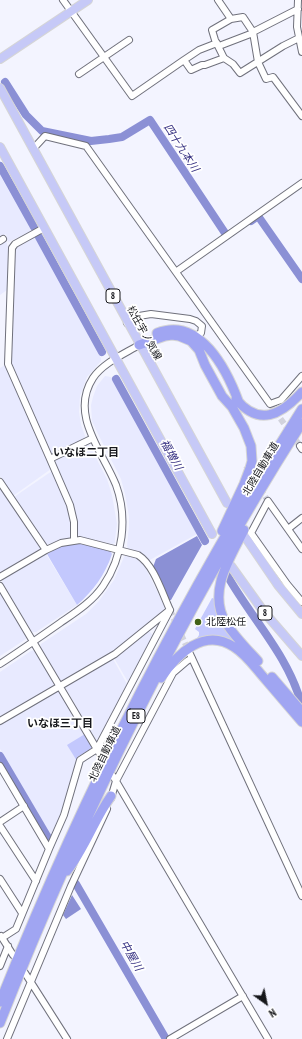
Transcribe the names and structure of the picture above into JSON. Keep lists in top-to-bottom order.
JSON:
{
  "streets": {
    "highway": ["北陸自動車道", "E8"],
    "main road": ["8", "松任宇ノ気線"]
  },
  "districts": ["いなほ二丁目", "いなほ三丁目"],
  "water": ["四十九本川", "福増川", "中屋川"],
  "places": ["北陸松任"],
  "north": "bottom right"
}
